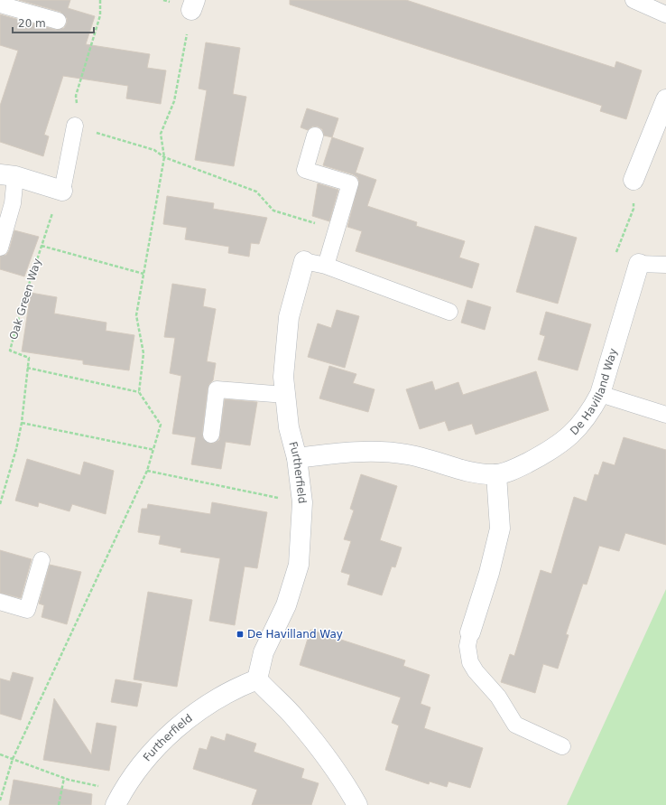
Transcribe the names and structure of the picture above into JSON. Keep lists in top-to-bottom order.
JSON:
{
  "streets": {
    "street": ["De Havilland Way", "Furtherfield"],
    "path": ["Oak Green Way"]
  },
  "crossings": [
    ["De Havilland Way", "Furtherfield"]
  ],
  "places": {
    "transit": ["De Havilland Way"]
  },
  "scale_bar": "20 m"
}
